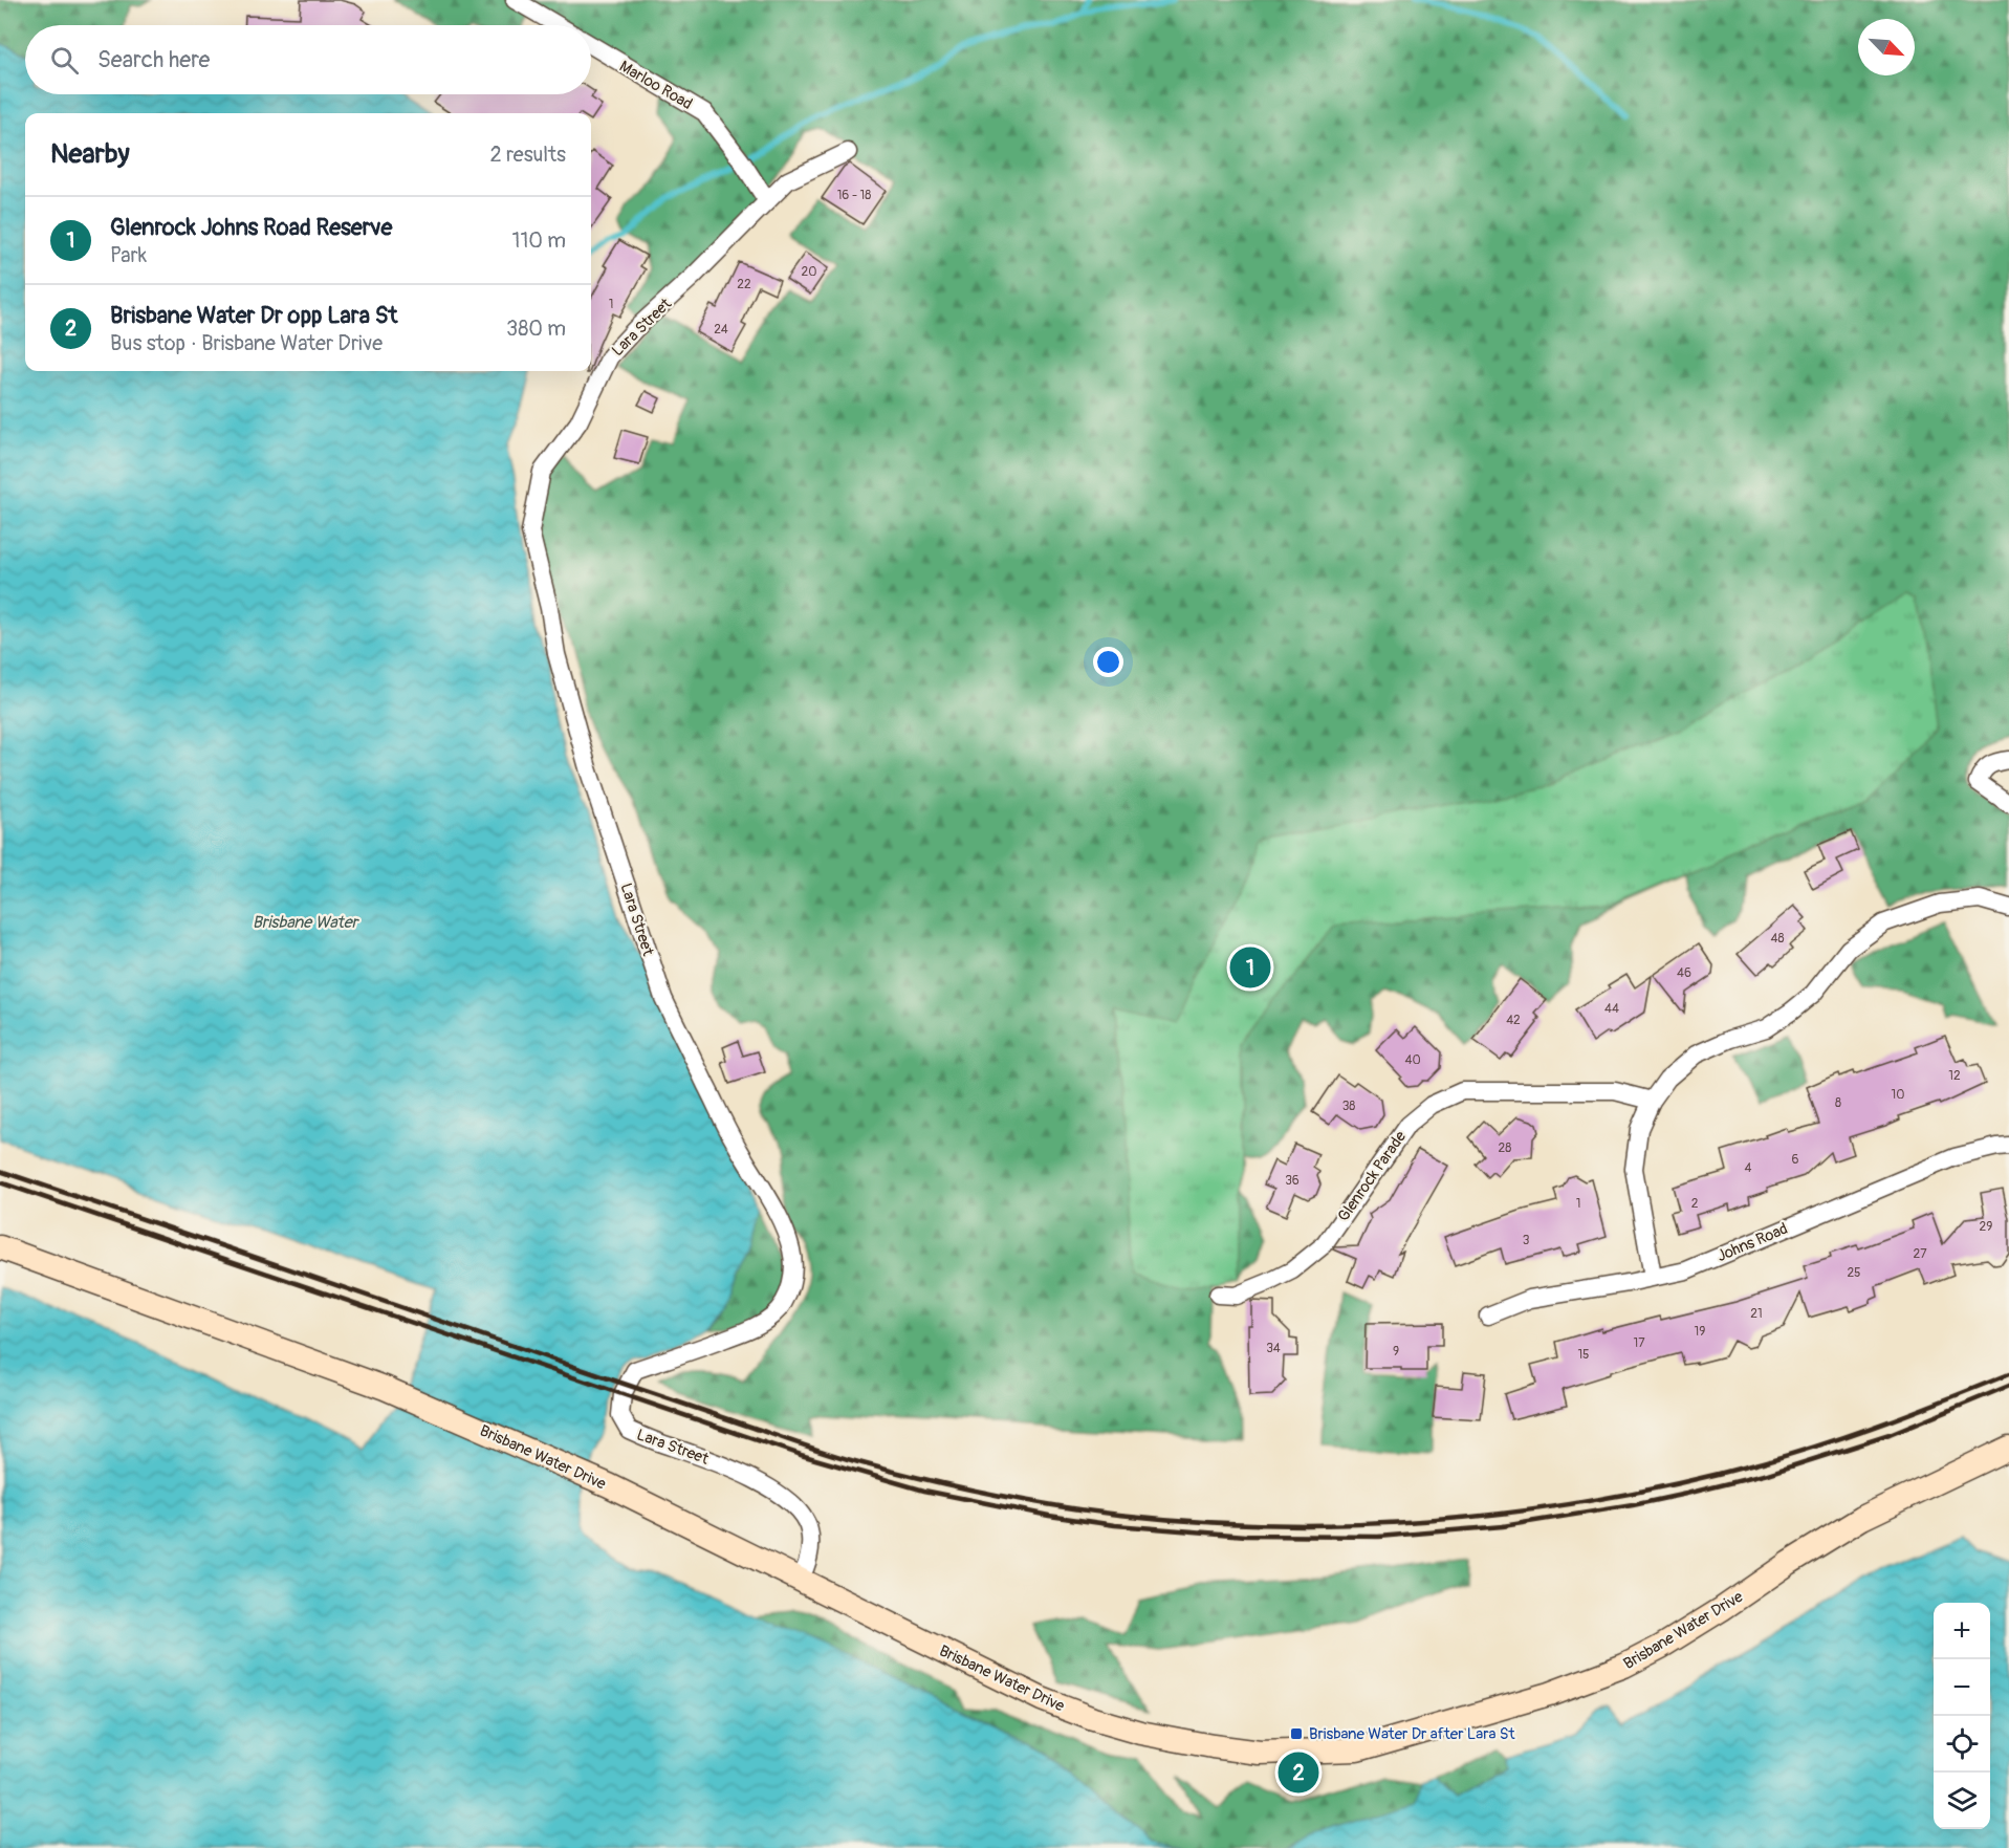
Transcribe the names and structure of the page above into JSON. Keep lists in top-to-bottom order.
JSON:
{
  "streets": {
    "main road": ["Brisbane Water Drive"],
    "street": [
      "Marloo Road",
      "Lara Street",
      "Glenrock Parade",
      "Johns Road"
    ]
  },
  "crossings": [
    ["Marloo Road", "Lara Street"],
    ["Lara Street", "Brisbane Water Drive"]
  ],
  "water": ["Brisbane Water"],
  "places": {
    "transit": ["Brisbane Water Dr after Lara St"]
  },
  "house_numbers": [
    "16 - 18",
    "20",
    "22",
    "1",
    "24",
    "48",
    "46",
    "44",
    "42",
    "40",
    "12",
    "10",
    "8",
    "38",
    "28",
    "6",
    "4",
    "36",
    "1",
    "2",
    "29",
    "3",
    "27",
    "25",
    "21",
    "19",
    "17",
    "34",
    "9",
    "15"
  ],
  "north": "bottom right",
  "page": {
    "search": "Search here",
    "heading": ["Nearby", "2 results"],
    "list": [
      {
        "mark": "1",
        "name": "Glenrock Johns Road Reserve",
        "note": "Park",
        "value": "110 m"
      },
      {
        "mark": "2",
        "name": "Brisbane Water Dr opp Lara St",
        "note": "Bus stop · Brisbane Water Drive",
        "value": "380 m"
      }
    ],
    "pins": ["1", "2"],
    "map_buttons": ["+", "−"]
  }
}
